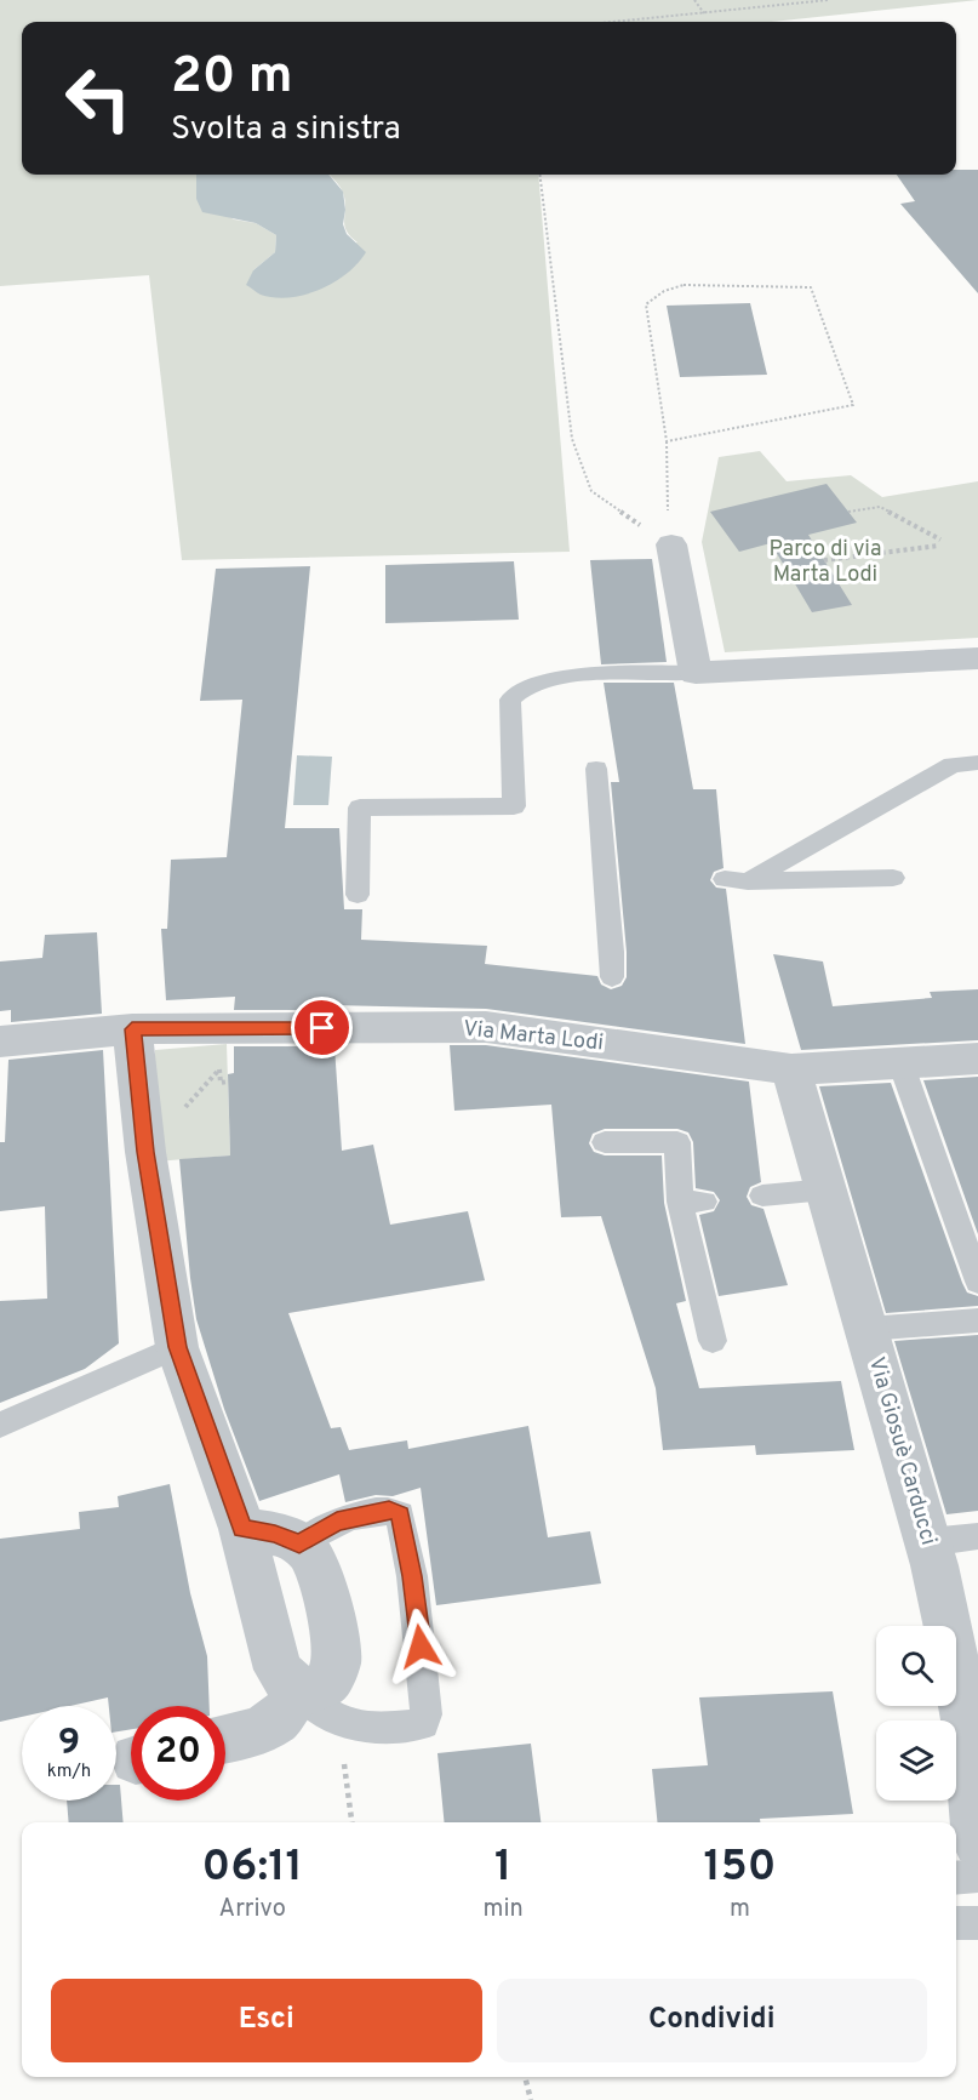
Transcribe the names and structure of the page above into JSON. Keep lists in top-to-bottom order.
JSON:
{
  "streets": {
    "street": ["Via Marta Lodi", "Via Giosuè Carducci"]
  },
  "crossings": [
    ["Via Marta Lodi", "Via Giosuè Carducci"]
  ],
  "parks": ["Parco di via Marta Lodi"],
  "page": {
    "turn": ["20 m", "Svolta a sinistra"],
    "speed": "9 km/h",
    "limit": "20",
    "eta": [
      "06:11",
      "Arrivo",
      "1",
      "min",
      "150",
      "m"
    ],
    "buttons": ["Esci", "Condividi"]
  }
}
